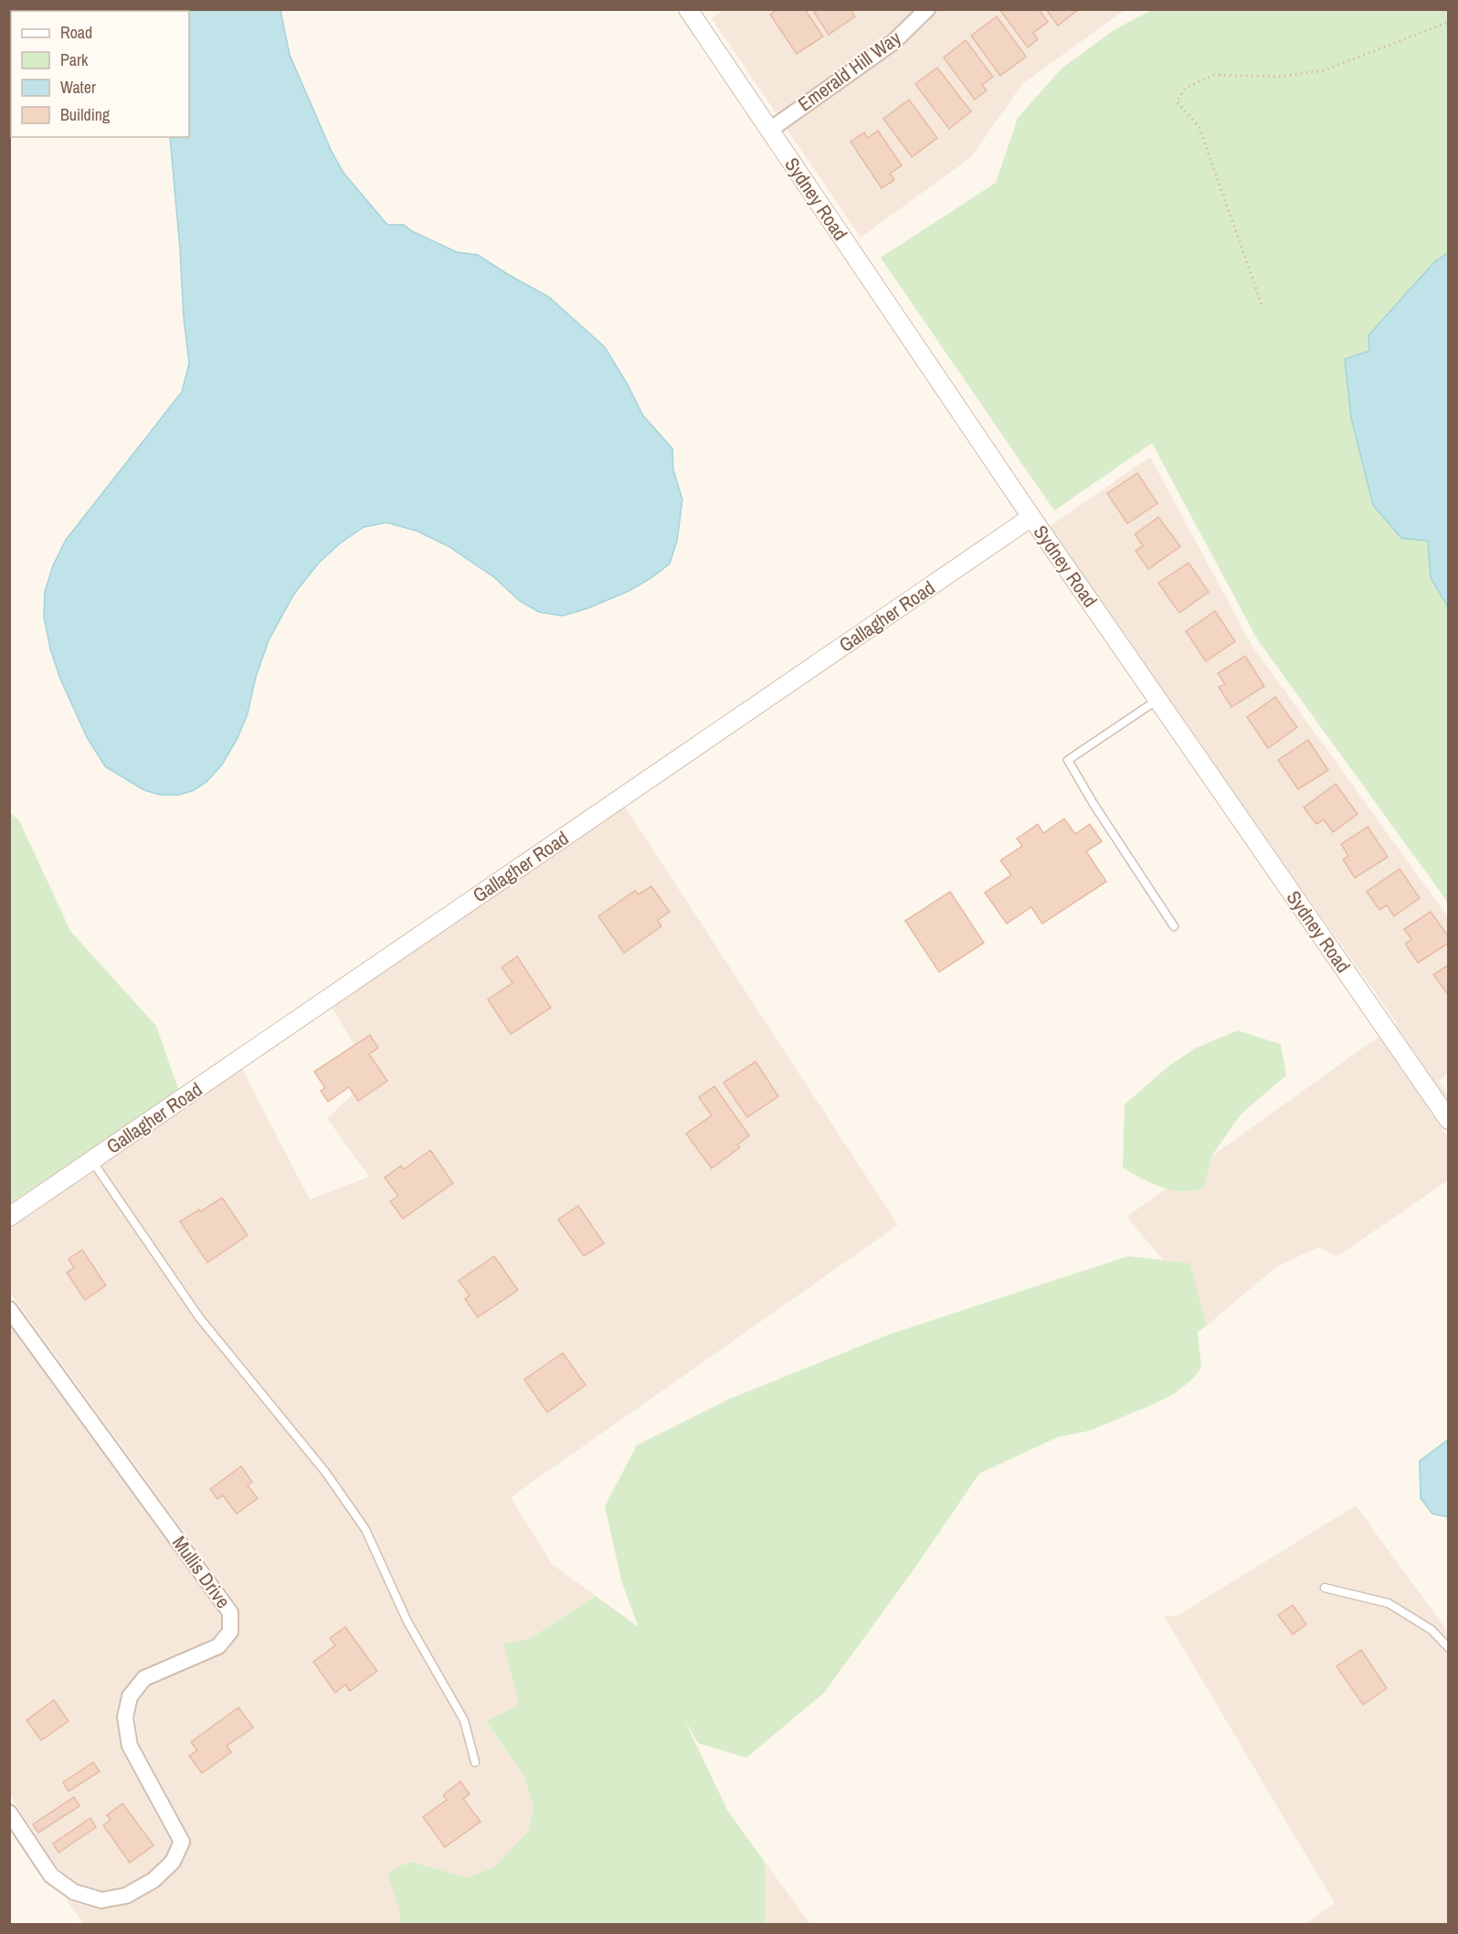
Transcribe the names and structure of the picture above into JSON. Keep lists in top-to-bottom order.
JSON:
{
  "streets": {
    "street": [
      "Emerald Hill Way",
      "Sydney Road",
      "Gallagher Road",
      "Mullis Drive"
    ]
  },
  "crossings": [
    ["Emerald Hill Way", "Sydney Road"],
    ["Sydney Road", "Gallagher Road"]
  ],
  "legend": [
    "Road",
    "Park",
    "Water",
    "Building"
  ]
}
